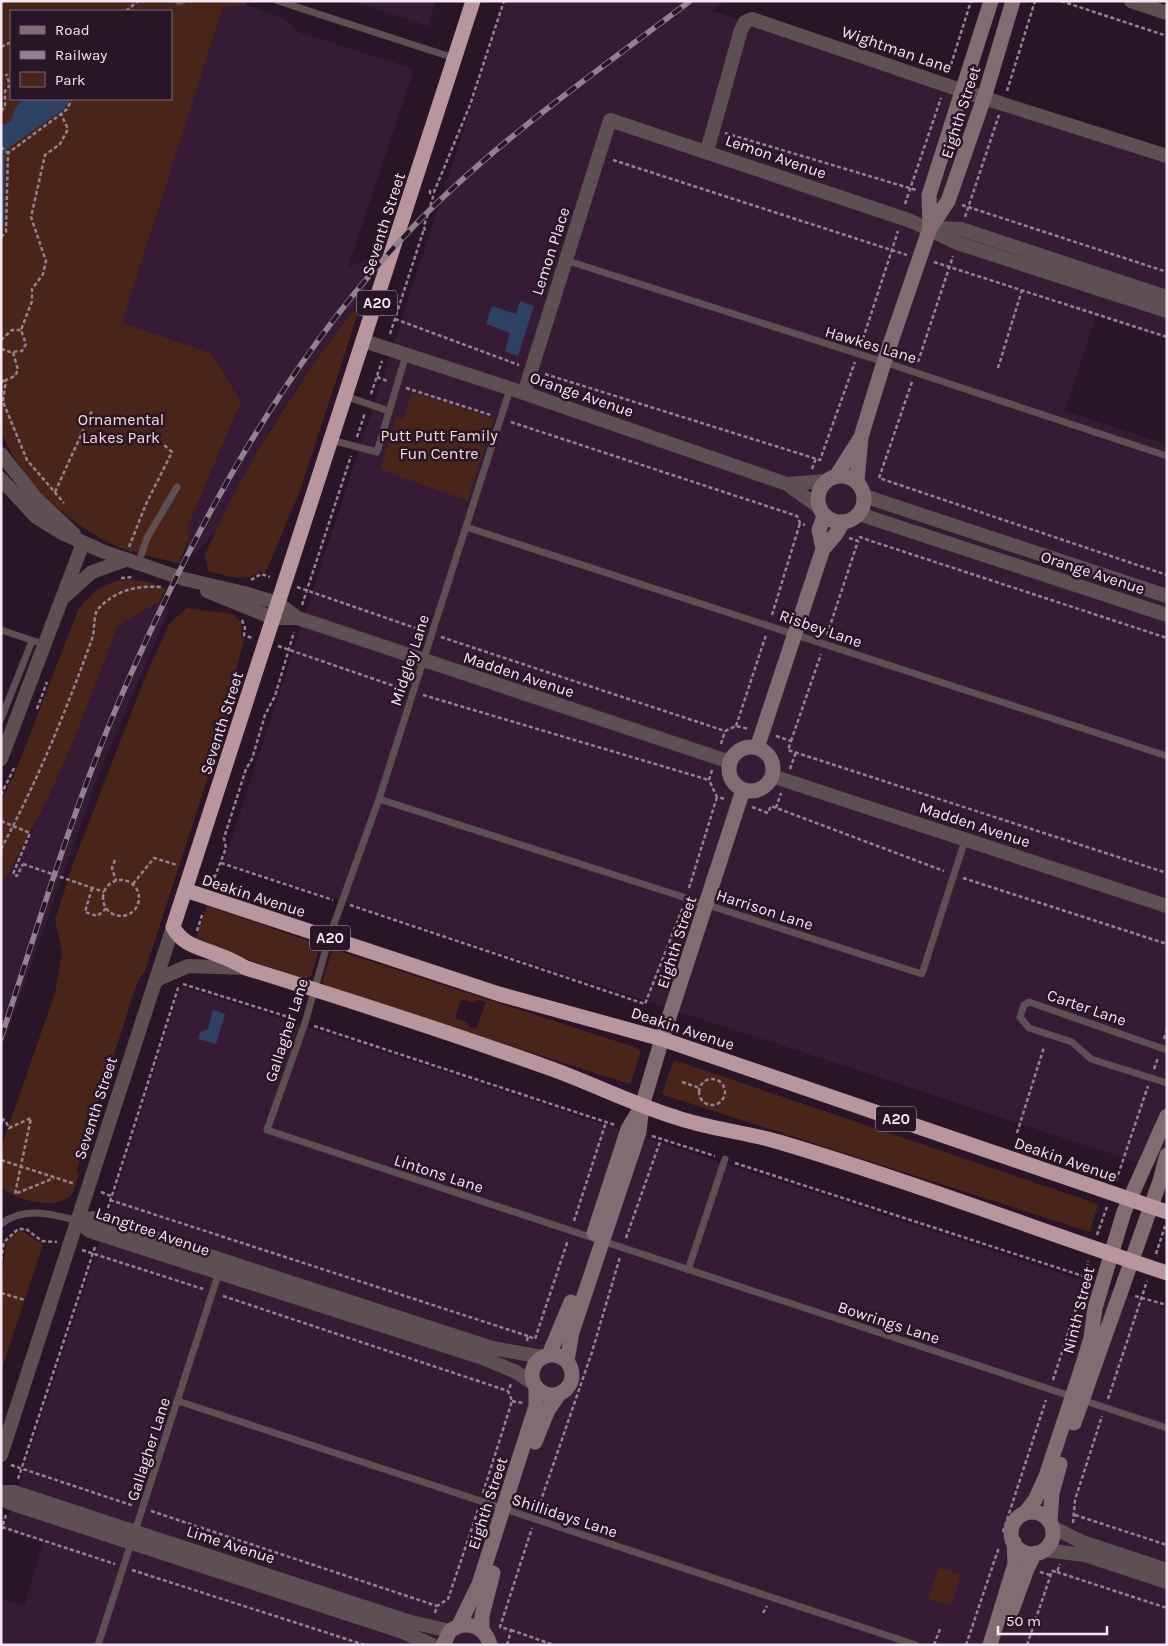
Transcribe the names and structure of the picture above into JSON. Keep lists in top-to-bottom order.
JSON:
{
  "streets": {
    "highway": ["Seventh Street", "A20", "Deakin Avenue"],
    "street": [
      "Wightman Lane",
      "Eighth Street",
      "Lemon Avenue",
      "Lemon Place",
      "Orange Avenue",
      "Madden Avenue",
      "Langtree Avenue",
      "Ninth Street",
      "Lime Avenue"
    ],
    "lane": [
      "Hawkes Lane",
      "Risbey Lane",
      "Midgley Lane",
      "Harrison Lane",
      "Carter Lane",
      "Gallagher Lane",
      "Lintons Lane",
      "Bowrings Lane",
      "Shillidays Lane"
    ]
  },
  "crossings": [
    ["Wightman Lane", "Eighth Street"],
    ["Wightman Lane", "Lemon Avenue"],
    ["Eighth Street", "Lemon Avenue"],
    ["Eighth Street", "Hawkes Lane"],
    ["Eighth Street", "Orange Avenue"],
    ["Eighth Street", "Madden Avenue"],
    ["Eighth Street", "Deakin Avenue"],
    ["Eighth Street", "Harrison Lane"],
    ["Eighth Street", "Lintons Lane"],
    ["Eighth Street", "Langtree Avenue"],
    ["Eighth Street", "Bowrings Lane"],
    ["Eighth Street", "Shillidays Lane"],
    ["Eighth Street", "Lime Avenue"],
    ["Lemon Avenue", "Lemon Place"],
    ["Seventh Street", "Orange Avenue"],
    ["Seventh Street", "Madden Avenue"],
    ["Seventh Street", "Deakin Avenue"],
    ["Seventh Street", "Langtree Avenue"],
    ["Lemon Place", "Hawkes Lane"],
    ["Lemon Place", "Orange Avenue"],
    ["Orange Avenue", "Midgley Lane"],
    ["Risbey Lane", "Midgley Lane"],
    ["Midgley Lane", "Madden Avenue"],
    ["Midgley Lane", "Deakin Avenue"],
    ["Midgley Lane", "Harrison Lane"],
    ["Midgley Lane", "Gallagher Lane"],
    ["Madden Avenue", "Harrison Lane"],
    ["Deakin Avenue", "Gallagher Lane"],
    ["Deakin Avenue", "Ninth Street"],
    ["Gallagher Lane", "Lintons Lane"],
    ["Gallagher Lane", "Langtree Avenue"],
    ["Gallagher Lane", "Shillidays Lane"],
    ["Gallagher Lane", "Lime Avenue"],
    ["Lintons Lane", "Bowrings Lane"],
    ["Ninth Street", "Bowrings Lane"]
  ],
  "parks": ["Ornamental Lakes Park", "Putt Putt Family Fun Centre"],
  "legend": ["Road", "Railway", "Park"],
  "scale_bar": "50 m"
}
